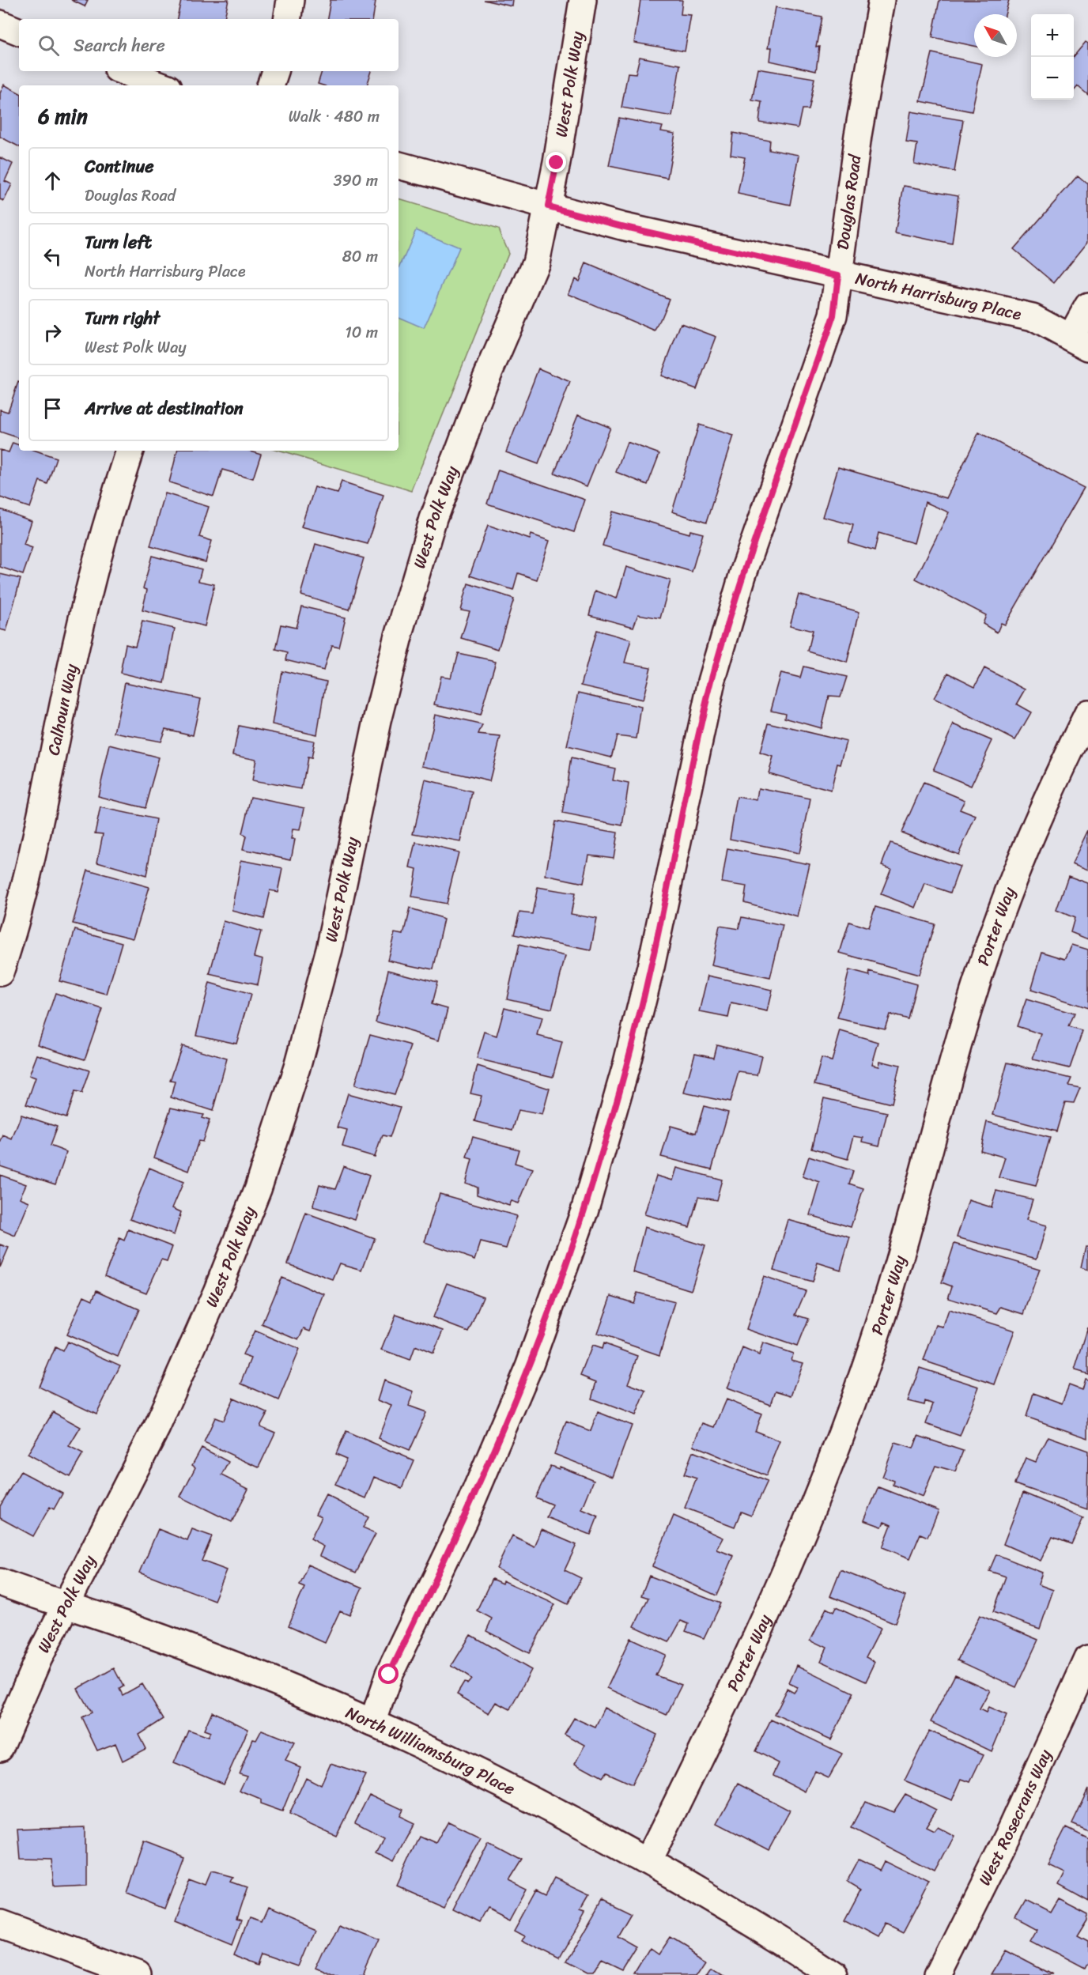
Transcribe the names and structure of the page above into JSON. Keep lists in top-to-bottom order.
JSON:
{
  "streets": {
    "street": [
      "West Polk Way",
      "Douglas Road",
      "North Harrisburg Place",
      "Calhoun Way",
      "Porter Way",
      "North Williamsburg Place",
      "West Rosecrans Way"
    ]
  },
  "crossings": [
    ["West Polk Way", "North Harrisburg Place"],
    ["West Polk Way", "North Williamsburg Place"],
    ["Douglas Road", "North Harrisburg Place"],
    ["Douglas Road", "North Williamsburg Place"],
    ["Porter Way", "North Williamsburg Place"]
  ],
  "north": "top left",
  "page": {
    "map_buttons": ["+", "−"],
    "search": "Search here",
    "heading": ["6 min", "Walk · 480 m"],
    "list": [
      ["Continue", "Douglas Road", "390 m"],
      ["Turn left", "North Harrisburg Place", "80 m"],
      ["Turn right", "West Polk Way", "10 m"],
      "Arrive at destination"
    ]
  }
}
